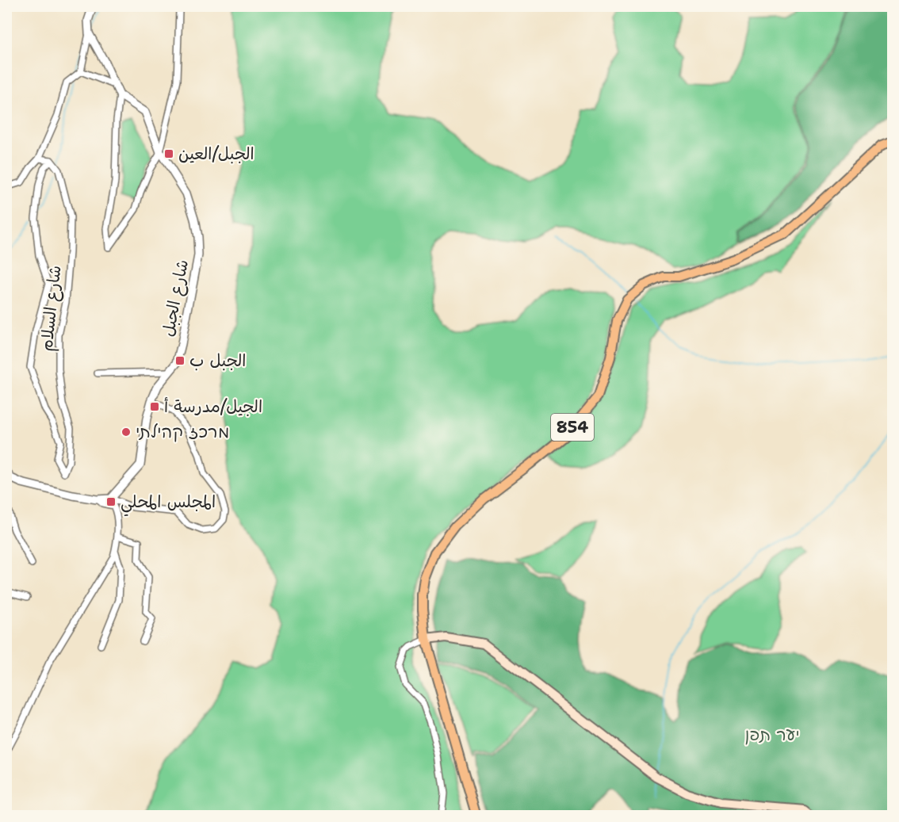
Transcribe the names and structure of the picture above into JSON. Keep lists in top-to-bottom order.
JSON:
{
  "streets": {
    "main road": ["854"],
    "street": ["شارع الجبل", "شارع السلام"]
  },
  "parks": ["יער תפן"],
  "places": {
    "transit": [
      "الجبل/العين",
      "الجبل ب",
      "الجيل/مدرسة أ",
      "المجلس المحلي"
    ],
    "other": ["מרכז קהילתי"]
  }
}
